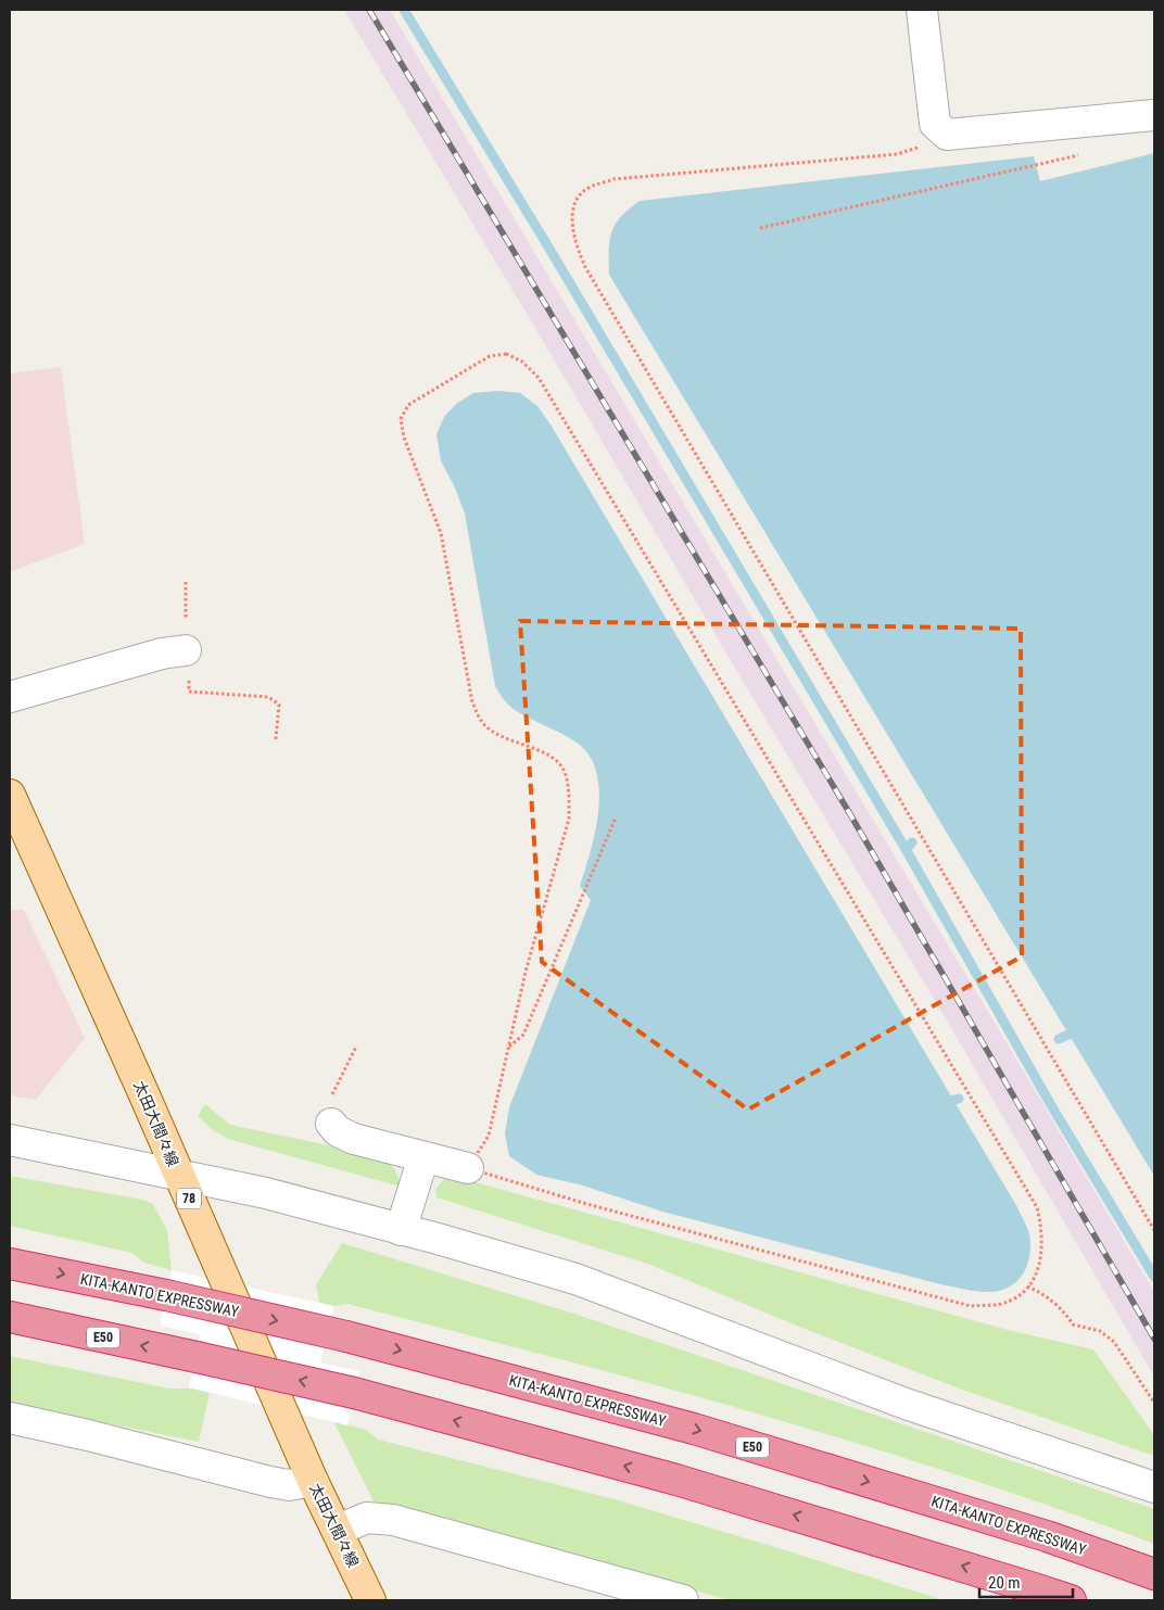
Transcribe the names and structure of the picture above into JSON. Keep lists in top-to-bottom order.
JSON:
{
  "streets": {
    "highway": ["KITA-KANTO EXPRESSWAY", "E50"],
    "main road": ["太田大間々線", "78"]
  },
  "scale_bar": "20 m"
}
